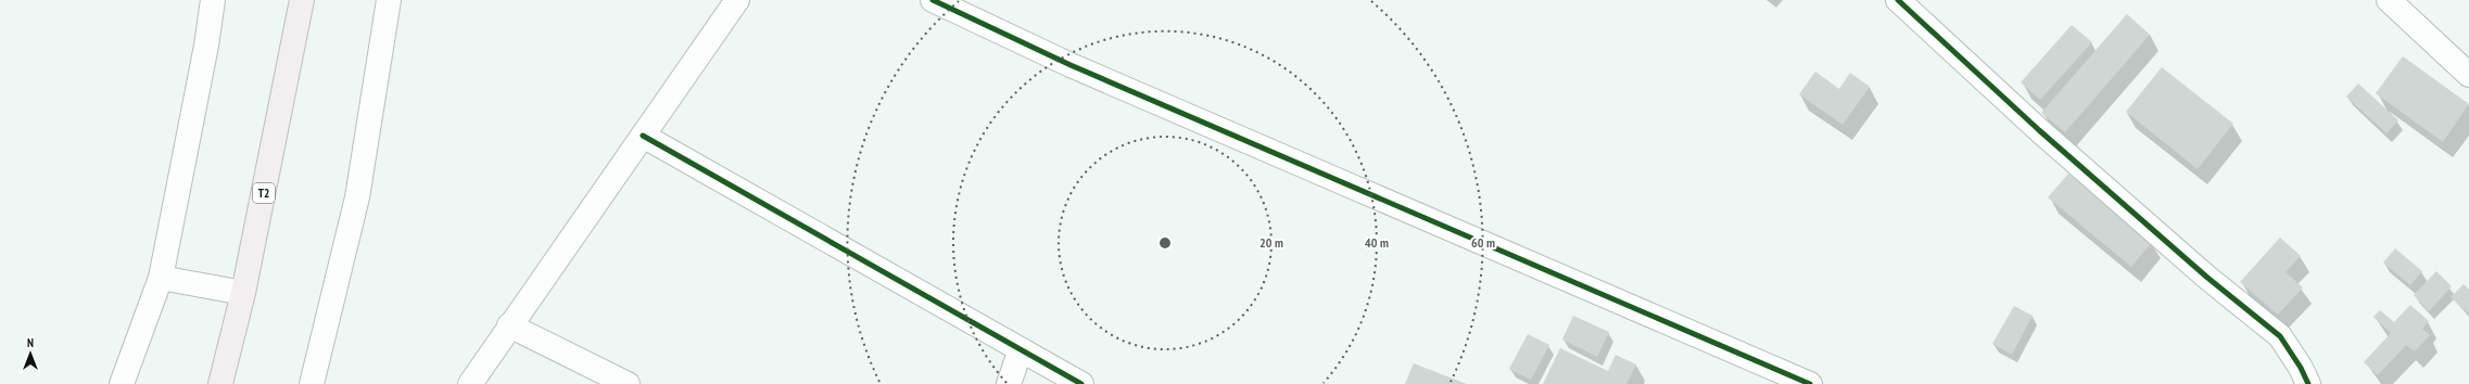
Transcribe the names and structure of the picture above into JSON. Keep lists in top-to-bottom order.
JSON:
{
  "streets": {
    "highway": ["T2"]
  },
  "north": "top",
  "rings": ["20 m", "40 m", "60 m"]
}
